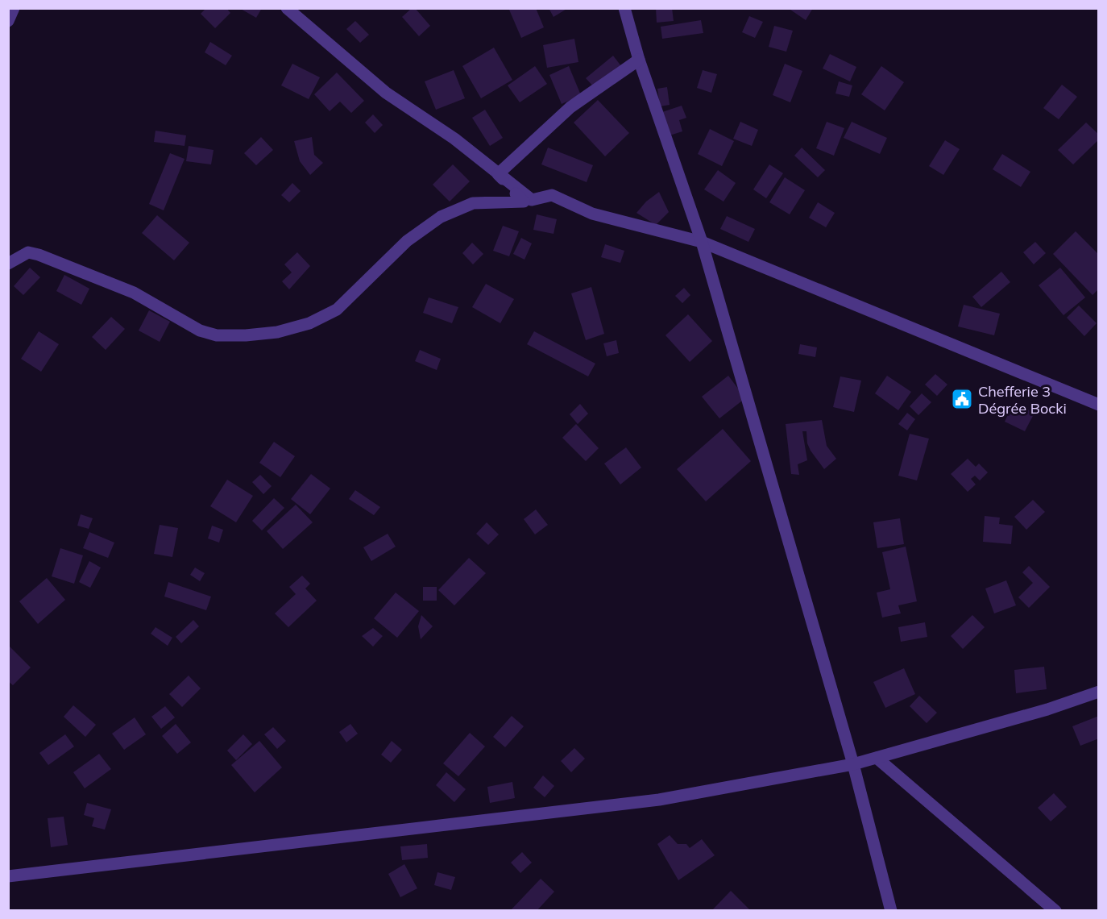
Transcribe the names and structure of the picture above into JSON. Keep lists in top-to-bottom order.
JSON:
{
  "places": {
    "public building": ["Chefferie 3 Dégrée Bocki"]
  }
}
